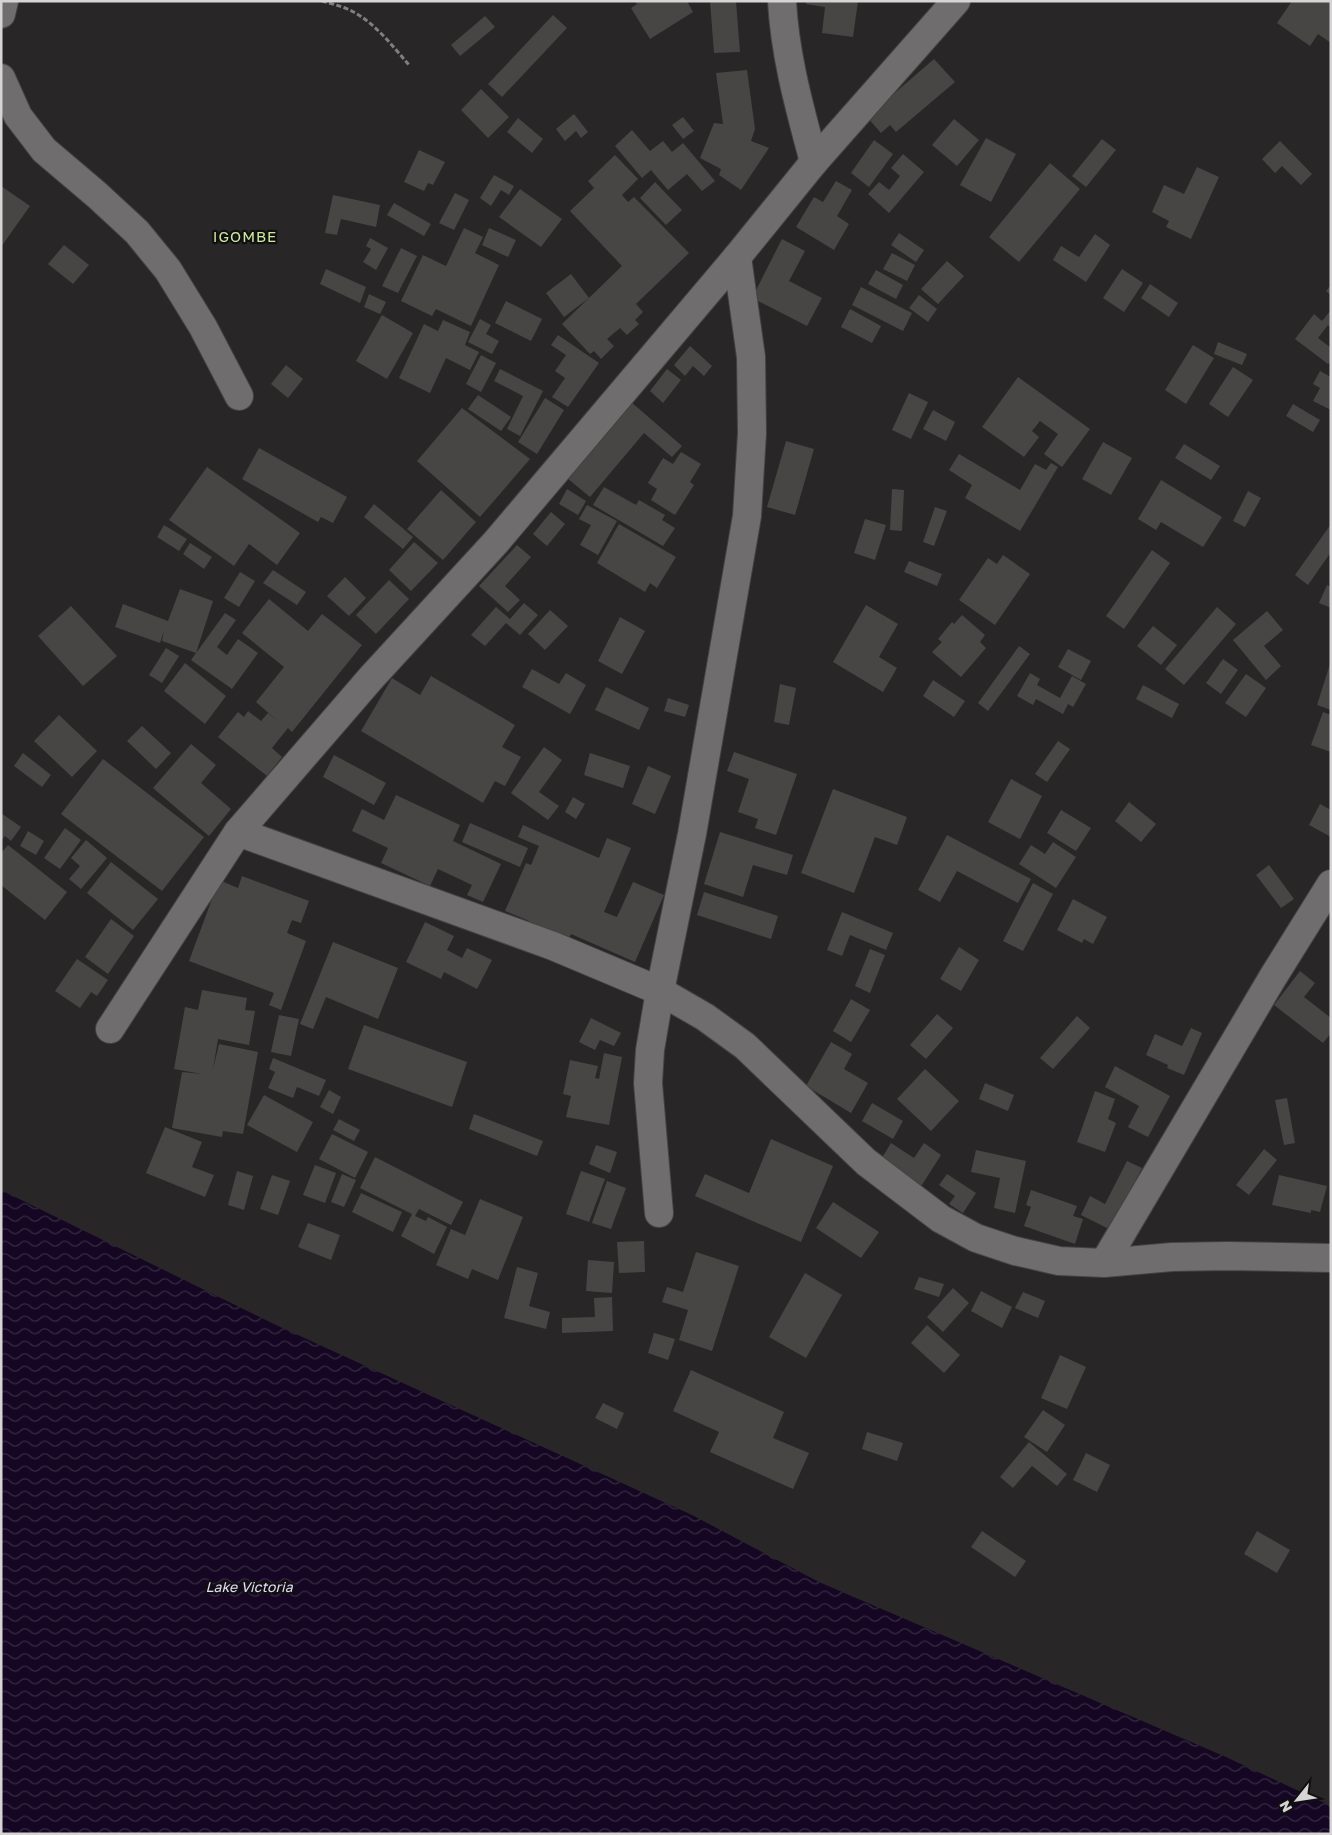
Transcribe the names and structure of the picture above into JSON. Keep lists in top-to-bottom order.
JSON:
{
  "districts": ["IGOMBE"],
  "water": ["Lake Victoria"],
  "north": "bottom left"
}
